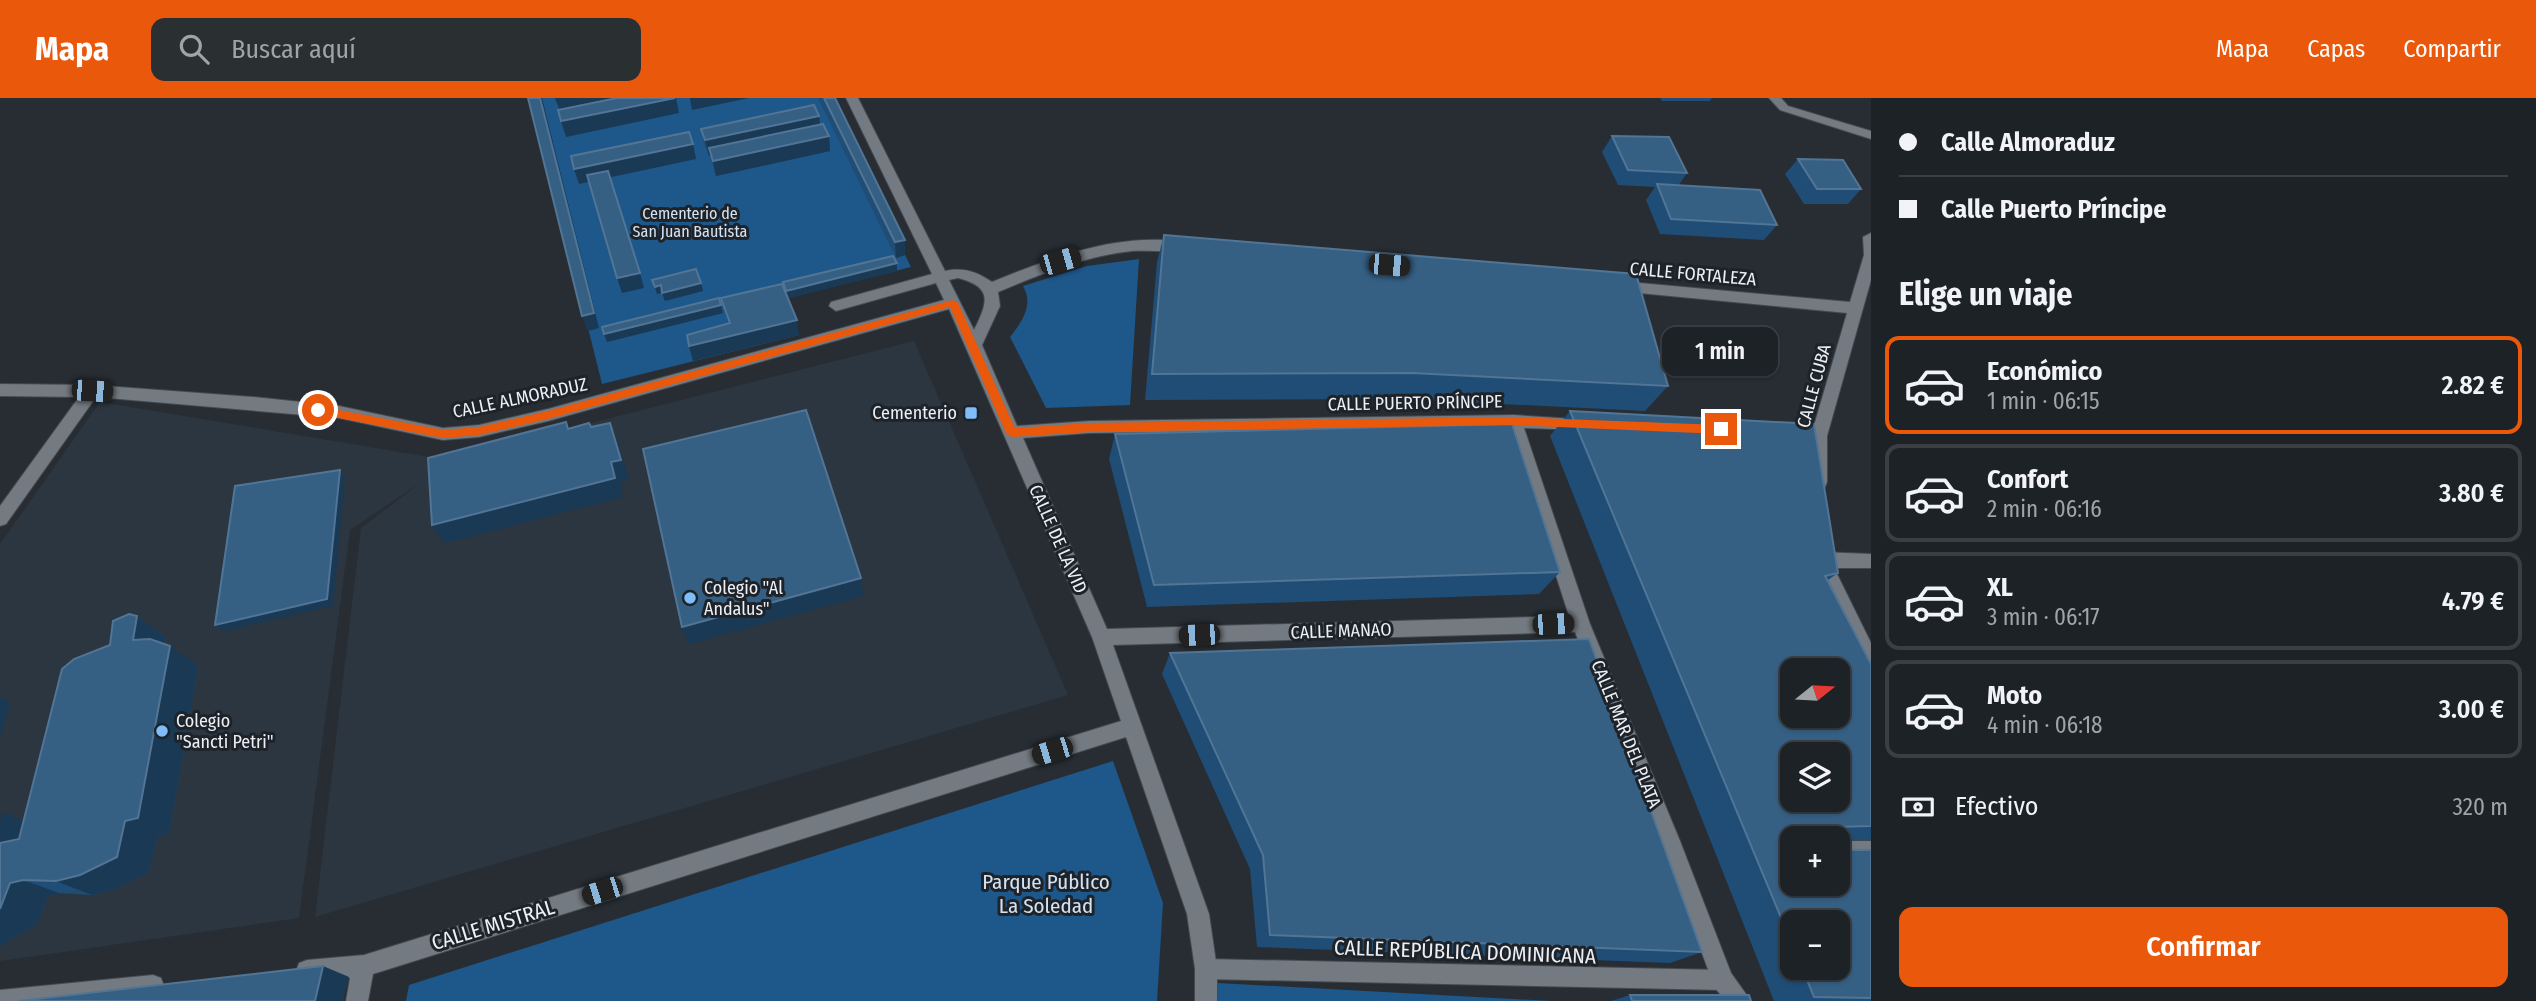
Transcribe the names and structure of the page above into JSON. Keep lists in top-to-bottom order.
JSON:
{
  "streets": {
    "street": [
      "CALLE FORTALEZA",
      "CALLE CUBA",
      "CALLE ALMORADUZ",
      "CALLE PUERTO PRÍNCIPE",
      "CALLE DE LA VID",
      "CALLE MANAO",
      "CALLE MAR DEL PLATA",
      "CALLE MISTRAL"
    ],
    "lane": ["CALLE REPÚBLICA DOMINICANA"]
  },
  "crossings": [
    ["CALLE FORTALEZA", "CALLE CUBA"],
    ["CALLE ALMORADUZ", "CALLE DE LA VID"],
    ["CALLE PUERTO PRÍNCIPE", "CALLE DE LA VID"],
    ["CALLE PUERTO PRÍNCIPE", "CALLE MAR DEL PLATA"],
    ["CALLE DE LA VID", "CALLE MANAO"],
    ["CALLE DE LA VID", "CALLE MISTRAL"],
    ["CALLE DE LA VID", "CALLE REPÚBLICA DOMINICANA"],
    ["CALLE MANAO", "CALLE MAR DEL PLATA"],
    ["CALLE MAR DEL PLATA", "CALLE REPÚBLICA DOMINICANA"]
  ],
  "parks": ["Cementerio de San Juan Bautista", "Parque Público La Soledad"],
  "places": {
    "transit": ["Cementerio"],
    "other": ["Colegio \"Al Andalus\"", "Colegio \"Sancti Petri\""]
  },
  "north": "right",
  "page": {
    "header": "Mapa",
    "search": "Buscar aquí",
    "nav": ["Mapa", "Capas", "Compartir"],
    "banner": ["Calle Almoraduz", "Calle Puerto Príncipe"],
    "heading": "Elige un viaje",
    "bubble": "1 min",
    "list": [
      {
        "name": "Económico",
        "note": "1 min · 06:15",
        "value": "2.82 €"
      },
      {
        "name": "Confort",
        "note": "2 min · 06:16",
        "value": "3.80 €"
      },
      {
        "name": "XL",
        "note": "3 min · 06:17",
        "value": "4.79 €"
      },
      {
        "name": "Moto",
        "note": "4 min · 06:18",
        "value": "3.00 €"
      }
    ],
    "map_buttons": ["+", "−"],
    "pay": ["Efectivo", "320 m"],
    "buttons": "Confirmar"
  }
}
